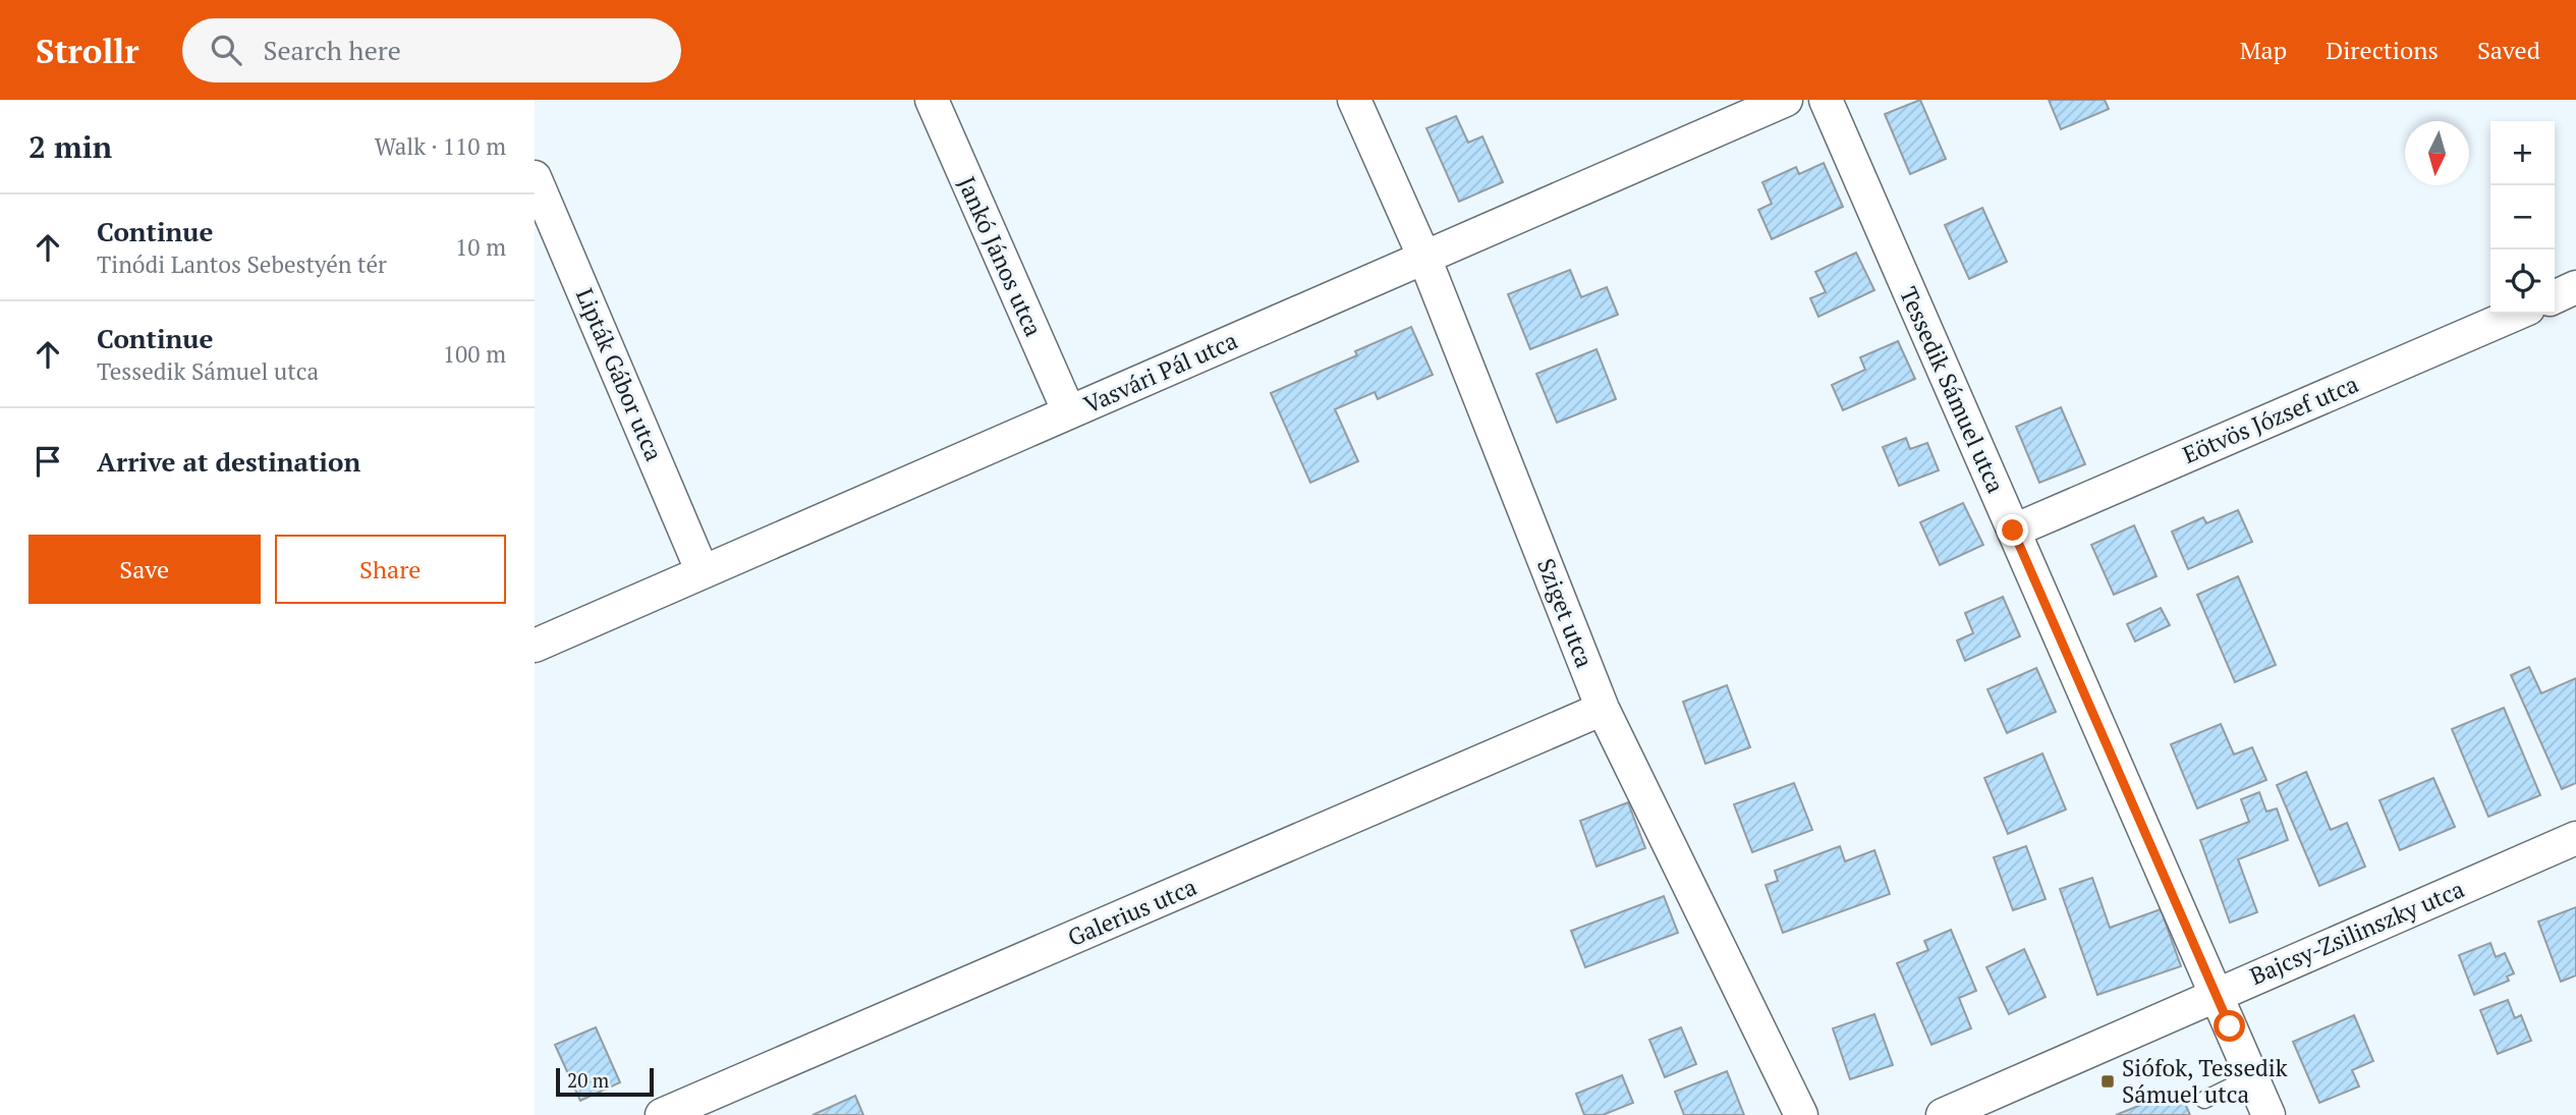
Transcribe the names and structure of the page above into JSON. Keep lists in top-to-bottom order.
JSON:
{
  "streets": {
    "street": [
      "Jankó János utca",
      "Vasvári Pál utca",
      "Lipták Gábor utca",
      "Tessedik Sámuel utca",
      "Eötvös József utca",
      "Sziget utca",
      "Galerius utca",
      "Bajcsy-Zsilinszky utca"
    ]
  },
  "crossings": [
    ["Jankó János utca", "Vasvári Pál utca"],
    ["Vasvári Pál utca", "Lipták Gábor utca"],
    ["Vasvári Pál utca", "Sziget utca"],
    ["Tessedik Sámuel utca", "Eötvös József utca"],
    ["Tessedik Sámuel utca", "Bajcsy-Zsilinszky utca"],
    ["Sziget utca", "Galerius utca"]
  ],
  "places": {
    "transit": ["Siófok, Tessedik Sámuel utca"]
  },
  "scale_bar": "20 m",
  "north": "bottom",
  "page": {
    "header": "Strollr",
    "search": "Search here",
    "nav": ["Map", "Directions", "Saved"],
    "heading": ["2 min", "Walk · 110 m"],
    "map_buttons": ["+", "−"],
    "list": [
      ["Continue", "Tinódi Lantos Sebestyén tér", "10 m"],
      ["Continue", "Tessedik Sámuel utca", "100 m"],
      "Arrive at destination"
    ],
    "buttons": ["Save", "Share"],
    "scale": "20 m"
  }
}
